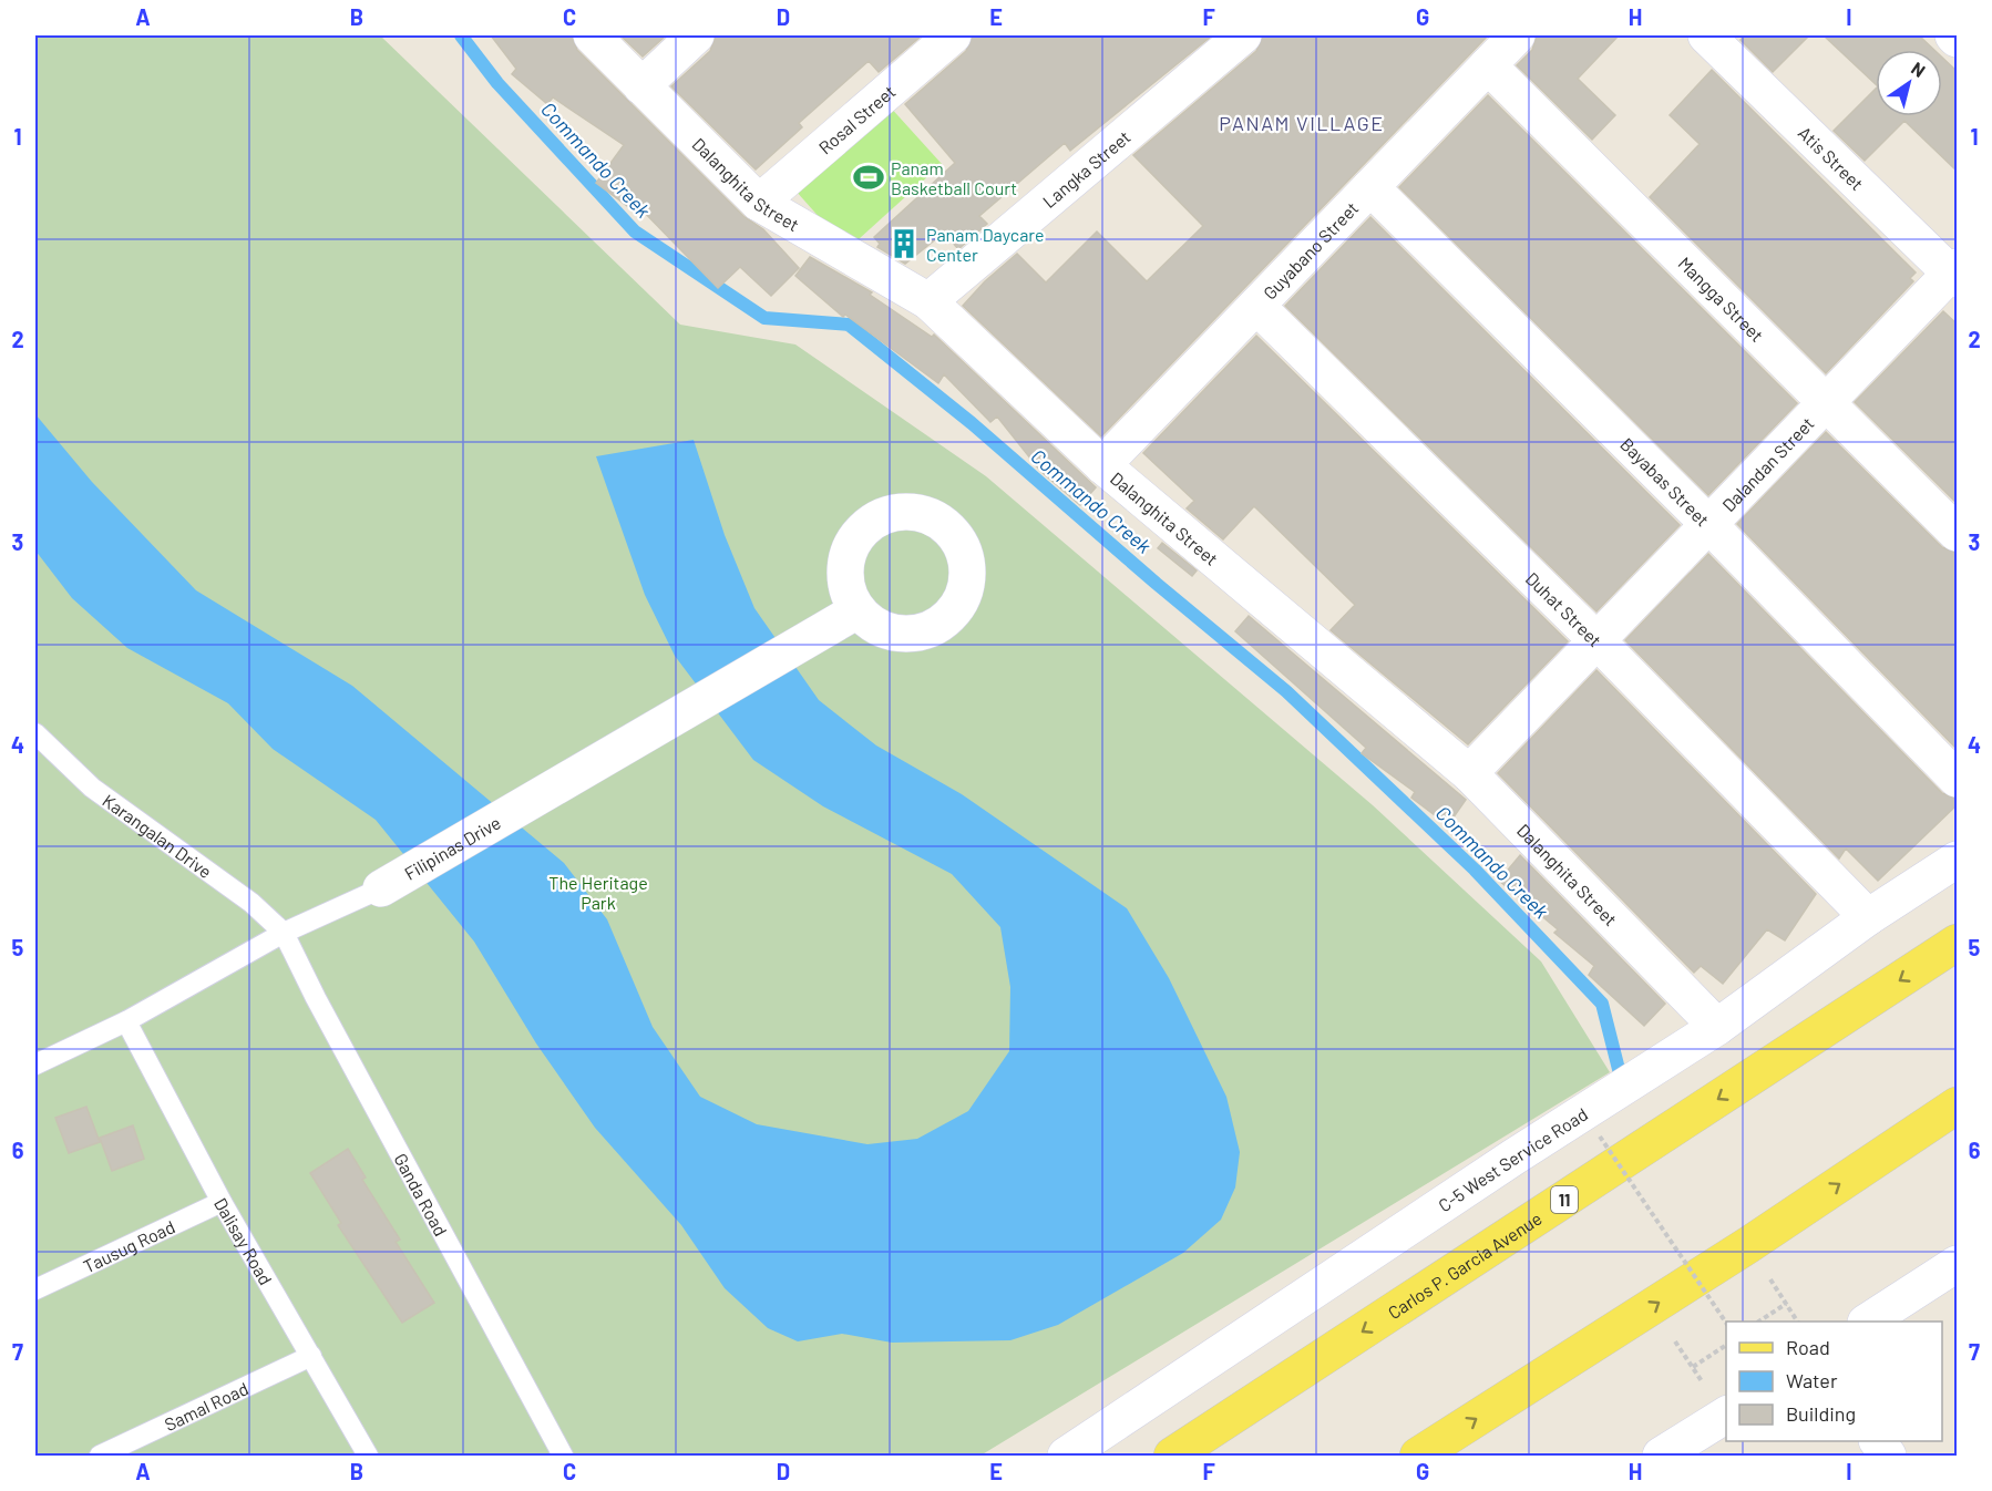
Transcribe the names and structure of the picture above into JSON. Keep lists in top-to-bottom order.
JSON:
{
  "streets": {
    "main road": ["11", "Carlos P. Garcia Avenue"],
    "street": [
      "Rosal Street",
      "Atis Street",
      "Langka Street",
      "Dalanghita Street",
      "Guyabano Street",
      "Mangga Street",
      "Dalandan Street",
      "Bayabas Street",
      "Duhat Street",
      "Filipinas Drive",
      "C-5 West Service Road"
    ],
    "lane": [
      "Karangalan Drive",
      "Ganda Road",
      "Dalisay Road",
      "Tausug Road",
      "Samal Road"
    ]
  },
  "crossings": [
    ["Rosal Street", "Dalanghita Street"],
    ["Atis Street", "Dalandan Street"],
    ["Langka Street", "Dalanghita Street"],
    ["Dalanghita Street", "Guyabano Street"],
    ["Dalanghita Street", "Dalandan Street"],
    ["Dalanghita Street", "C-5 West Service Road"],
    ["Guyabano Street", "Mangga Street"],
    ["Guyabano Street", "Bayabas Street"],
    ["Guyabano Street", "Duhat Street"],
    ["Mangga Street", "Dalandan Street"],
    ["Dalandan Street", "Bayabas Street"],
    ["Dalandan Street", "Duhat Street"],
    ["Duhat Street", "C-5 West Service Road"],
    ["Karangalan Drive", "Filipinas Drive"],
    ["Karangalan Drive", "Ganda Road"],
    ["Filipinas Drive", "Ganda Road"],
    ["Filipinas Drive", "Dalisay Road"],
    ["Dalisay Road", "Tausug Road"],
    ["Dalisay Road", "Samal Road"]
  ],
  "districts": ["PANAM VILLAGE"],
  "water": ["Commando Creek"],
  "parks": ["The Heritage Park"],
  "places": {
    "sports": ["Panam Basketball Court"],
    "building": ["Panam Daycare Center"]
  },
  "legend": ["Road", "Water", "Building"],
  "north": "top right",
  "grid": {
    "columns": [
      "A",
      "B",
      "C",
      "D",
      "E",
      "F",
      "G",
      "H",
      "I"
    ],
    "rows": [
      "1",
      "2",
      "3",
      "4",
      "5",
      "6",
      "7"
    ]
  }
}
